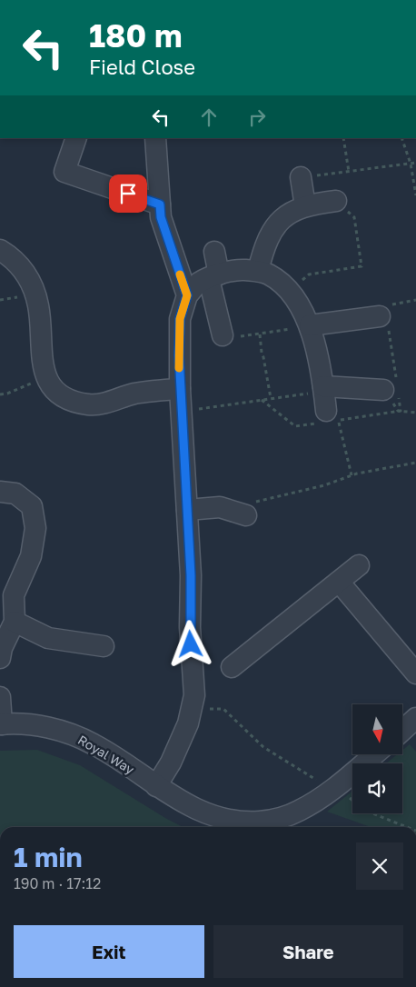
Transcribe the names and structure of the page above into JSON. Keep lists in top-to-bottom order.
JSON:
{
  "streets": {
    "street": ["Royal Way"]
  },
  "north": "bottom",
  "page": {
    "turn": ["180 m", "Field Close"],
    "heading": ["1 min", "190 m · 17:12"],
    "buttons": ["Exit", "Share"]
  }
}
